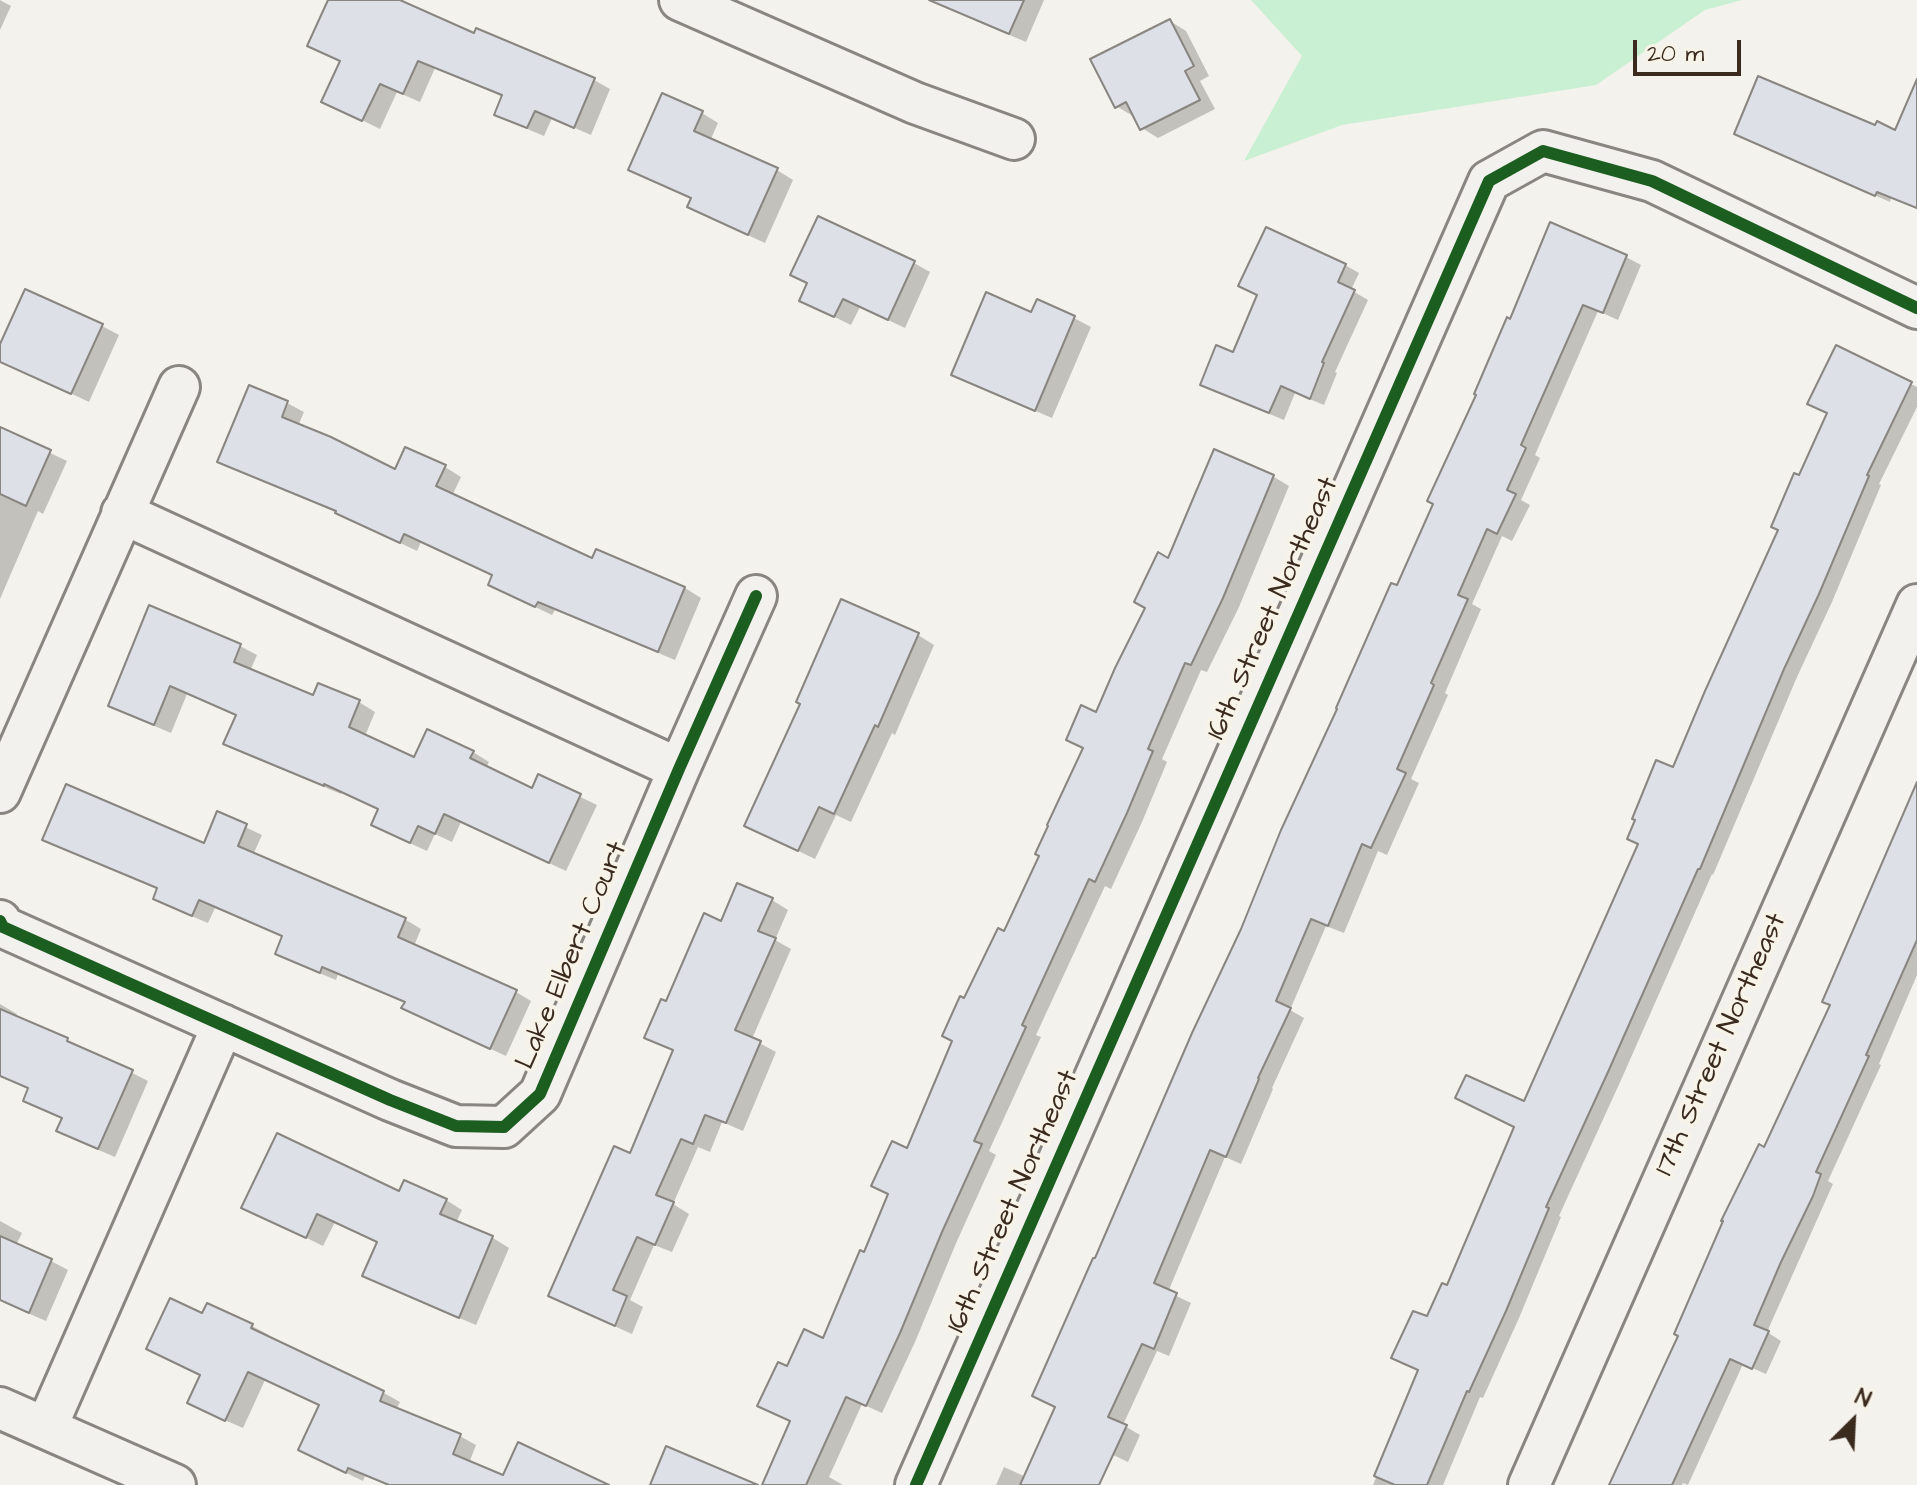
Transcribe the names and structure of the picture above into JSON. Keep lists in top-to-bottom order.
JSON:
{
  "streets": {
    "street": ["16th Street Northeast", "Lake Elbert Court", "17th Street Northeast"]
  },
  "scale_bar": "20 m",
  "north": "top right"
}
